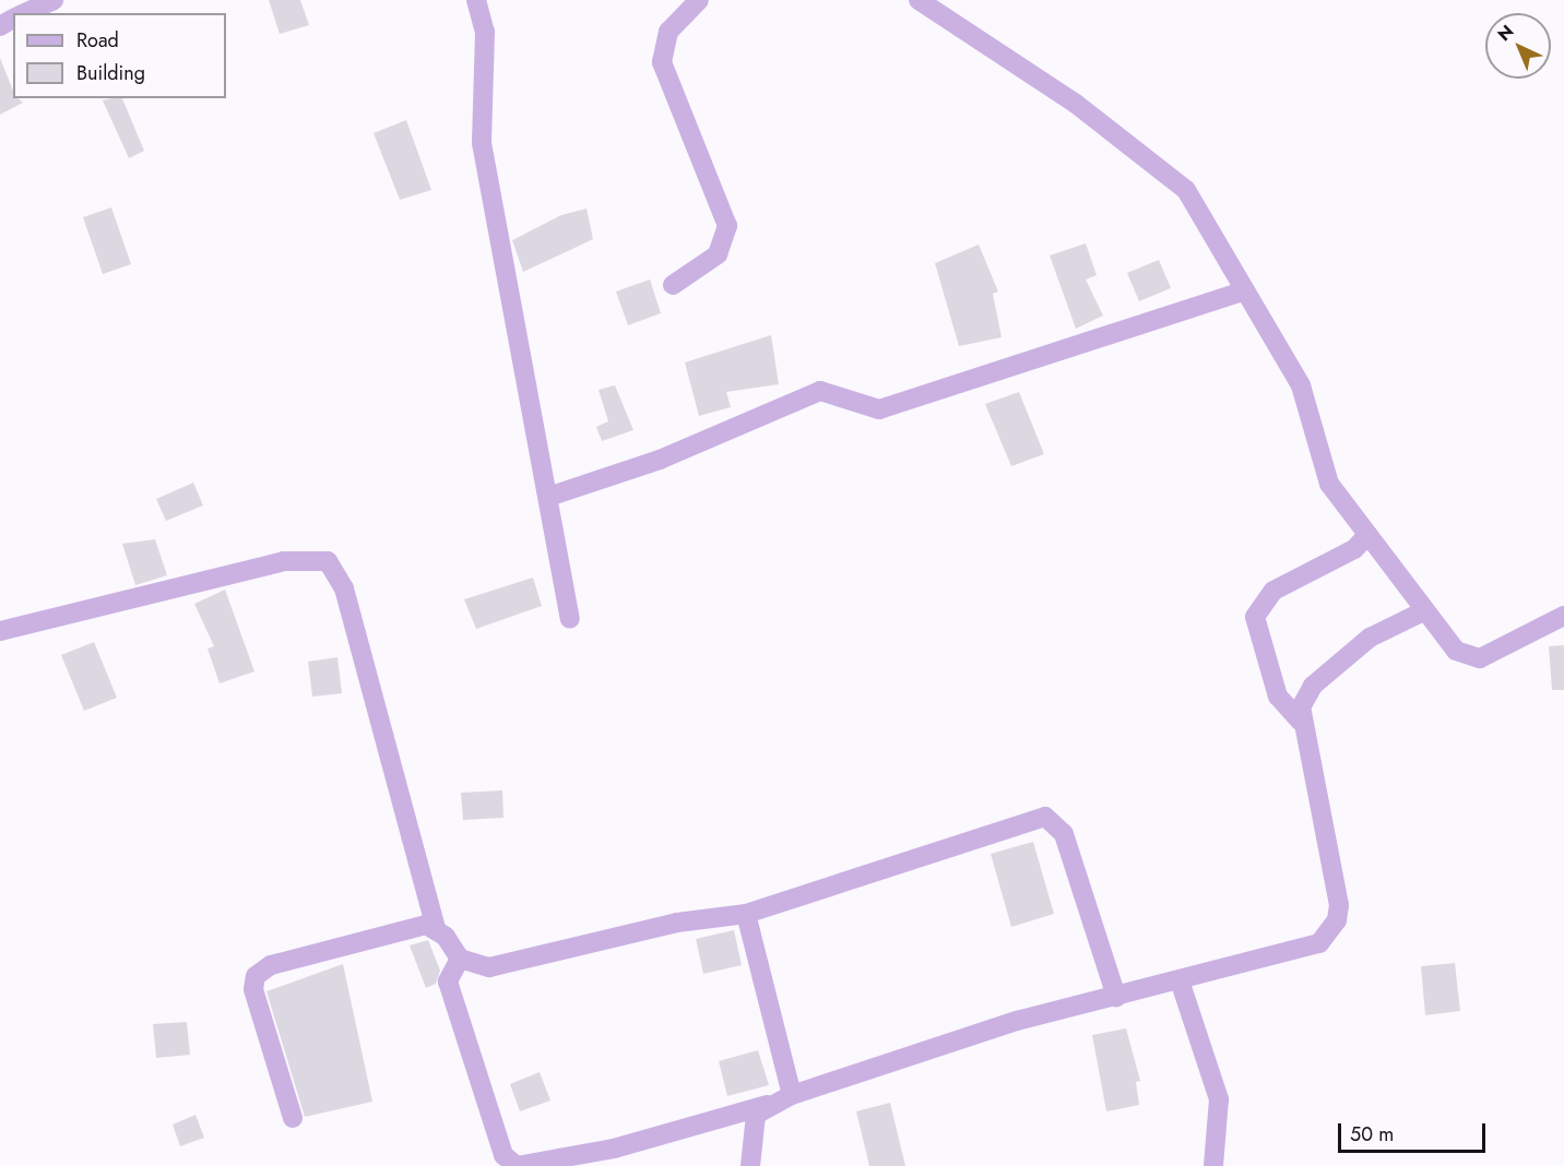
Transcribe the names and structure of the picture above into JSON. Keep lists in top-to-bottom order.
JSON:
{
  "legend": ["Road", "Building"],
  "scale_bar": "50 m",
  "north": "top left"
}
